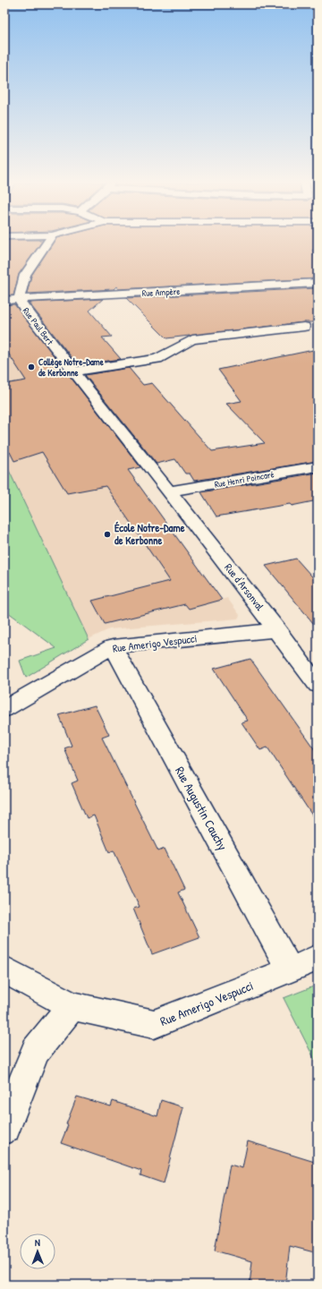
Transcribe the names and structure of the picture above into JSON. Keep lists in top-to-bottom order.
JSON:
{
  "streets": {
    "street": [
      "Rue Ampère",
      "Rue Paul Bert",
      "Rue Henri Poincaré",
      "Rue d'Arsonval",
      "Rue Amerigo Vespucci",
      "Rue Augustin Cauchy"
    ]
  },
  "crossings": [
    ["Rue Ampère", "Rue Paul Bert"],
    ["Rue Paul Bert", "Rue Henri Poincaré"],
    ["Rue Paul Bert", "Rue d'Arsonval"],
    ["Rue Henri Poincaré", "Rue d'Arsonval"],
    ["Rue d'Arsonval", "Rue Amerigo Vespucci"],
    ["Rue Amerigo Vespucci", "Rue Augustin Cauchy"]
  ],
  "places": ["Collège Notre-Dame de Kerbonne", "École Notre-Dame de Kerbonne"],
  "north": "top"
}
